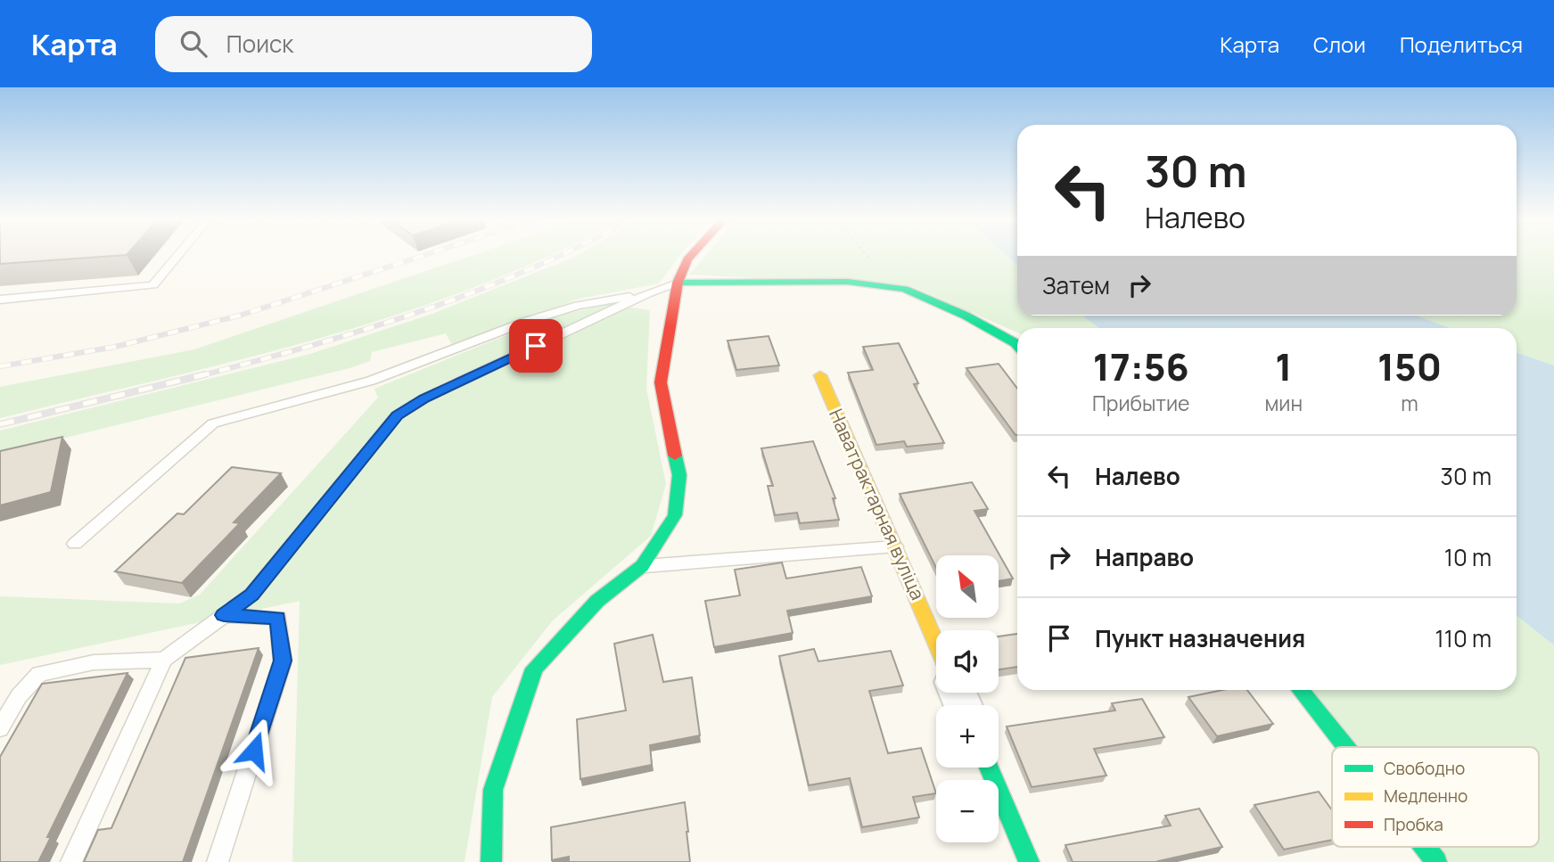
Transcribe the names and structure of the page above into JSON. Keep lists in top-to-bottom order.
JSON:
{
  "streets": {
    "street": ["Наватрактарная вуліца"]
  },
  "legend": ["Свободно", "Медленно", "Пробка"],
  "north": "top left",
  "page": {
    "header": "Карта",
    "search": "Поиск",
    "nav": ["Карта", "Слои", "Поделиться"],
    "turn": ["30 m", "Налево"],
    "then": "Затем",
    "eta": [
      "17:56",
      "Прибытие",
      "1",
      "мин",
      "150",
      "m"
    ],
    "list": [
      {
        "name": "Налево",
        "value": "30 m"
      },
      {
        "name": "Направо",
        "value": "10 m"
      },
      {
        "name": "Пункт назначения",
        "value": "110 m"
      }
    ],
    "map_buttons": ["+", "−"]
  }
}
